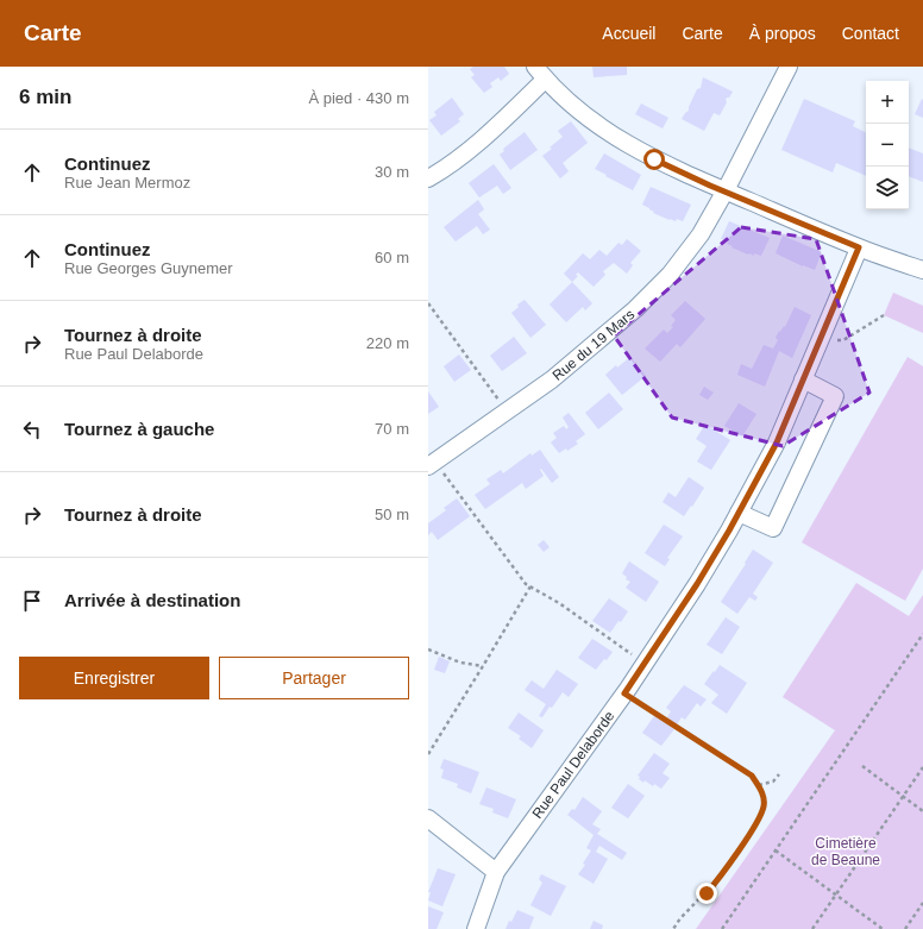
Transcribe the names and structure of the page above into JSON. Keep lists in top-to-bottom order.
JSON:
{
  "streets": {
    "street": ["Rue du 19 Mars", "Rue Paul Delaborde"]
  },
  "parks": ["Cimetière de Beaune"],
  "page": {
    "header": "Carte",
    "nav": [
      "Accueil",
      "Carte",
      "À propos",
      "Contact"
    ],
    "heading": ["6 min", "À pied · 430 m"],
    "map_buttons": ["+", "−"],
    "list": [
      ["Continuez", "Rue Jean Mermoz", "30 m"],
      ["Continuez", "Rue Georges Guynemer", "60 m"],
      ["Tournez à droite", "Rue Paul Delaborde", "220 m"],
      ["Tournez à gauche", "70 m"],
      ["Tournez à droite", "50 m"],
      "Arrivée à destination"
    ],
    "buttons": ["Enregistrer", "Partager"]
  }
}
